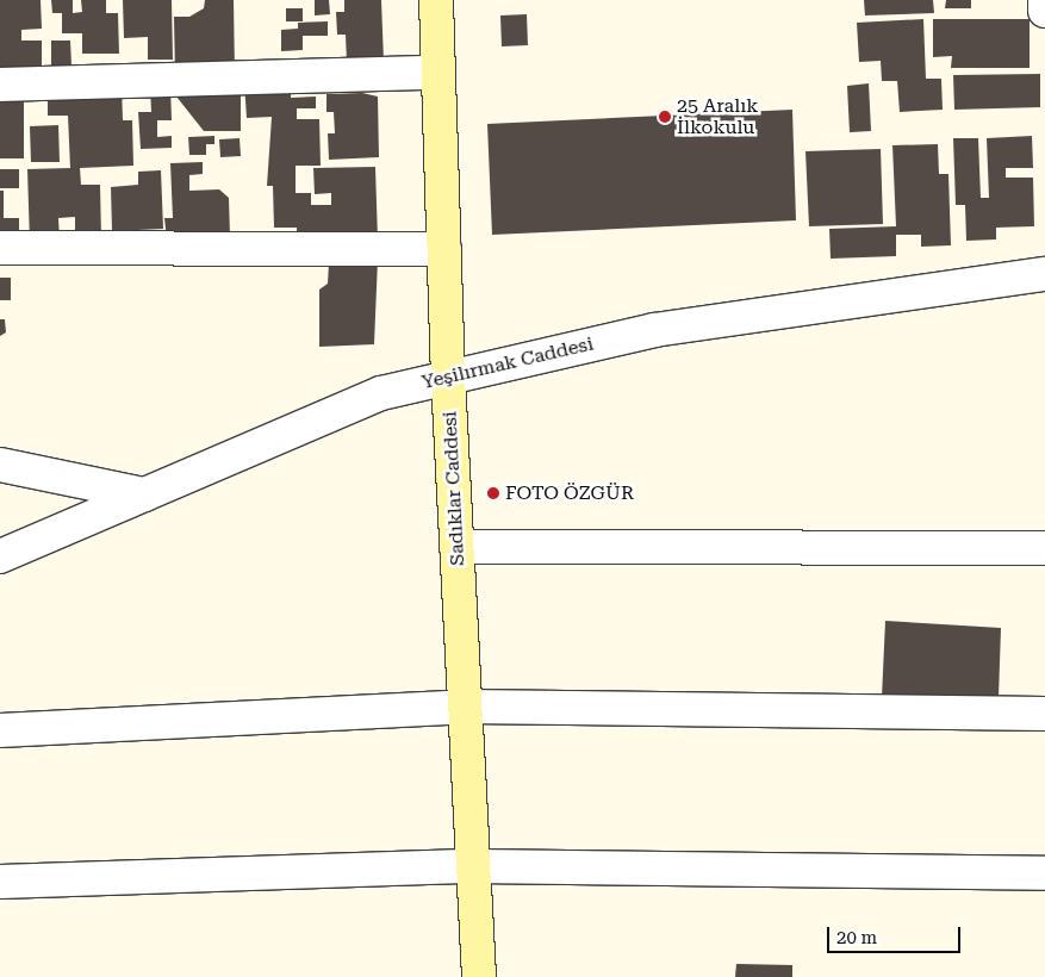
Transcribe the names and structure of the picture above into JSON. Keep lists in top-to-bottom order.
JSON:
{
  "streets": {
    "main road": ["Sadıklar Caddesi"],
    "street": ["Yeşilırmak Caddesi"]
  },
  "crossings": [
    ["Yeşilırmak Caddesi", "Sadıklar Caddesi"]
  ],
  "places": ["25 Aralık İlkokulu", "FOTO ÖZGÜR"],
  "scale_bar": "20 m"
}
